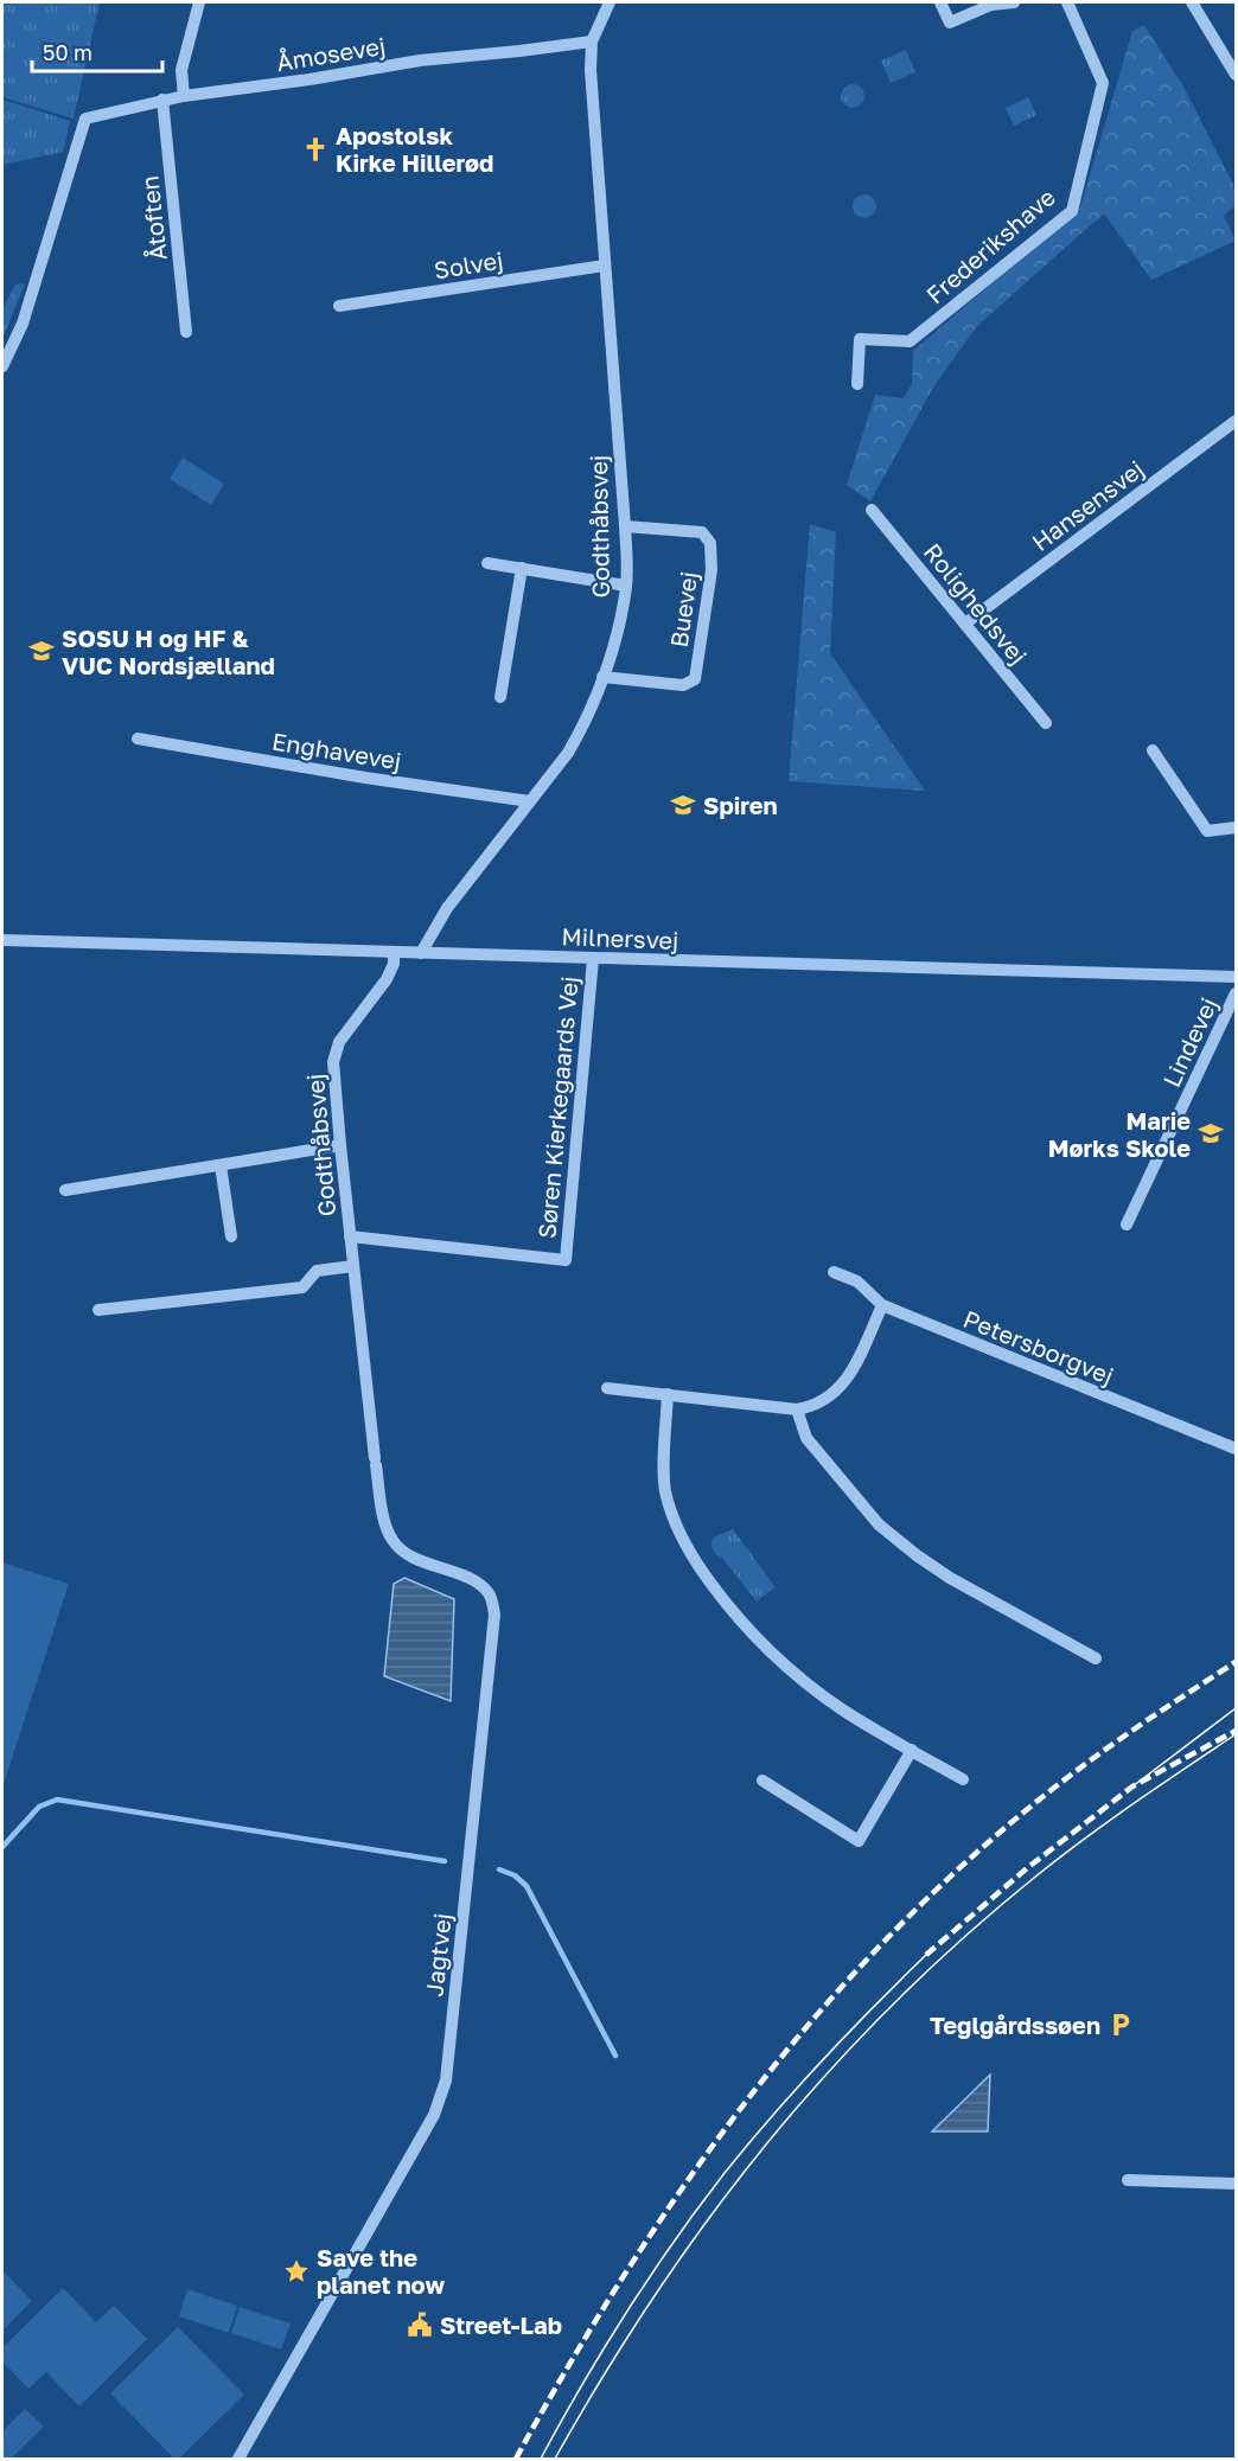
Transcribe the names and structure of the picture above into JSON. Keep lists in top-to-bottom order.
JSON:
{
  "streets": {
    "street": [
      "Åmosevej",
      "Åtoften",
      "Frederikshave",
      "Solvej",
      "Hansensvej",
      "Godthåbsvej",
      "Rolighedsvej",
      "Buevej",
      "Enghavevej",
      "Milnersvej",
      "Lindevej",
      "Søren Kierkegaards Vej",
      "Petersborgvej",
      "Jagtvej"
    ]
  },
  "crossings": [
    ["Åmosevej", "Åtoften"],
    ["Åmosevej", "Godthåbsvej"],
    ["Solvej", "Godthåbsvej"],
    ["Hansensvej", "Rolighedsvej"],
    ["Godthåbsvej", "Buevej"],
    ["Godthåbsvej", "Enghavevej"],
    ["Godthåbsvej", "Milnersvej"],
    ["Godthåbsvej", "Søren Kierkegaards Vej"],
    ["Godthåbsvej", "Jagtvej"],
    ["Milnersvej", "Søren Kierkegaards Vej"]
  ],
  "places": {
    "church": ["Apostolsk Kirke Hillerød"],
    "school or university": ["SOSU H og HF & VUC Nordsjælland", "Spiren", "Marie Mørks Skole"],
    "parking": ["Teglgårdssøen"],
    "place": ["Save the planet now"],
    "public building": ["Street-Lab"]
  },
  "scale_bar": "50 m"
}
